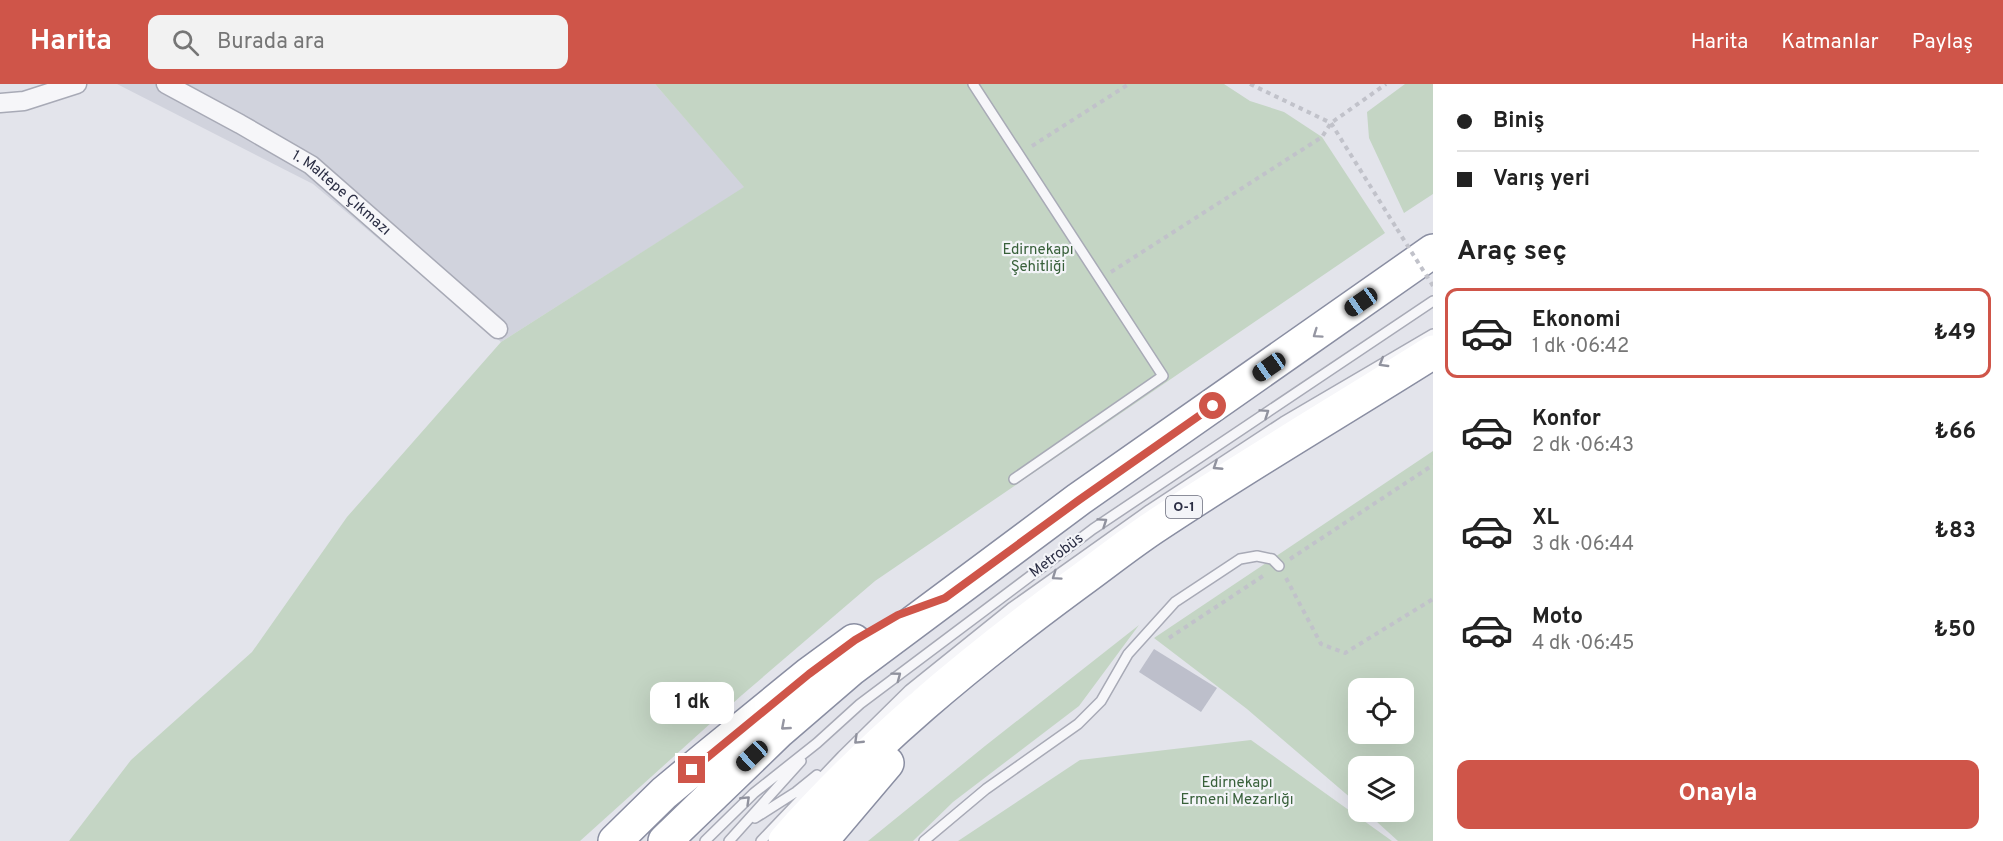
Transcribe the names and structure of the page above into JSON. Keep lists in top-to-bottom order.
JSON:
{
  "streets": {
    "highway": ["O-1"],
    "street": ["1. Maltepe Çıkmazı"],
    "lane": ["Metrobüs"]
  },
  "parks": ["Edirnekapı Şehitliği", "Edirnekapı Ermeni Mezarlığı"],
  "page": {
    "header": "Harita",
    "search": "Burada ara",
    "nav": ["Harita", "Katmanlar", "Paylaş"],
    "banner": ["Biniş", "Varış yeri"],
    "heading": "Araç seç",
    "list": [
      {
        "name": "Ekonomi",
        "note": "1 dk · 06:42",
        "value": "₺49"
      },
      {
        "name": "Konfor",
        "note": "2 dk · 06:43",
        "value": "₺66"
      },
      {
        "name": "XL",
        "note": "3 dk · 06:44",
        "value": "₺83"
      },
      {
        "name": "Moto",
        "note": "4 dk · 06:45",
        "value": "₺50"
      }
    ],
    "bubble": "1 dk",
    "buttons": "Onayla"
  }
}
